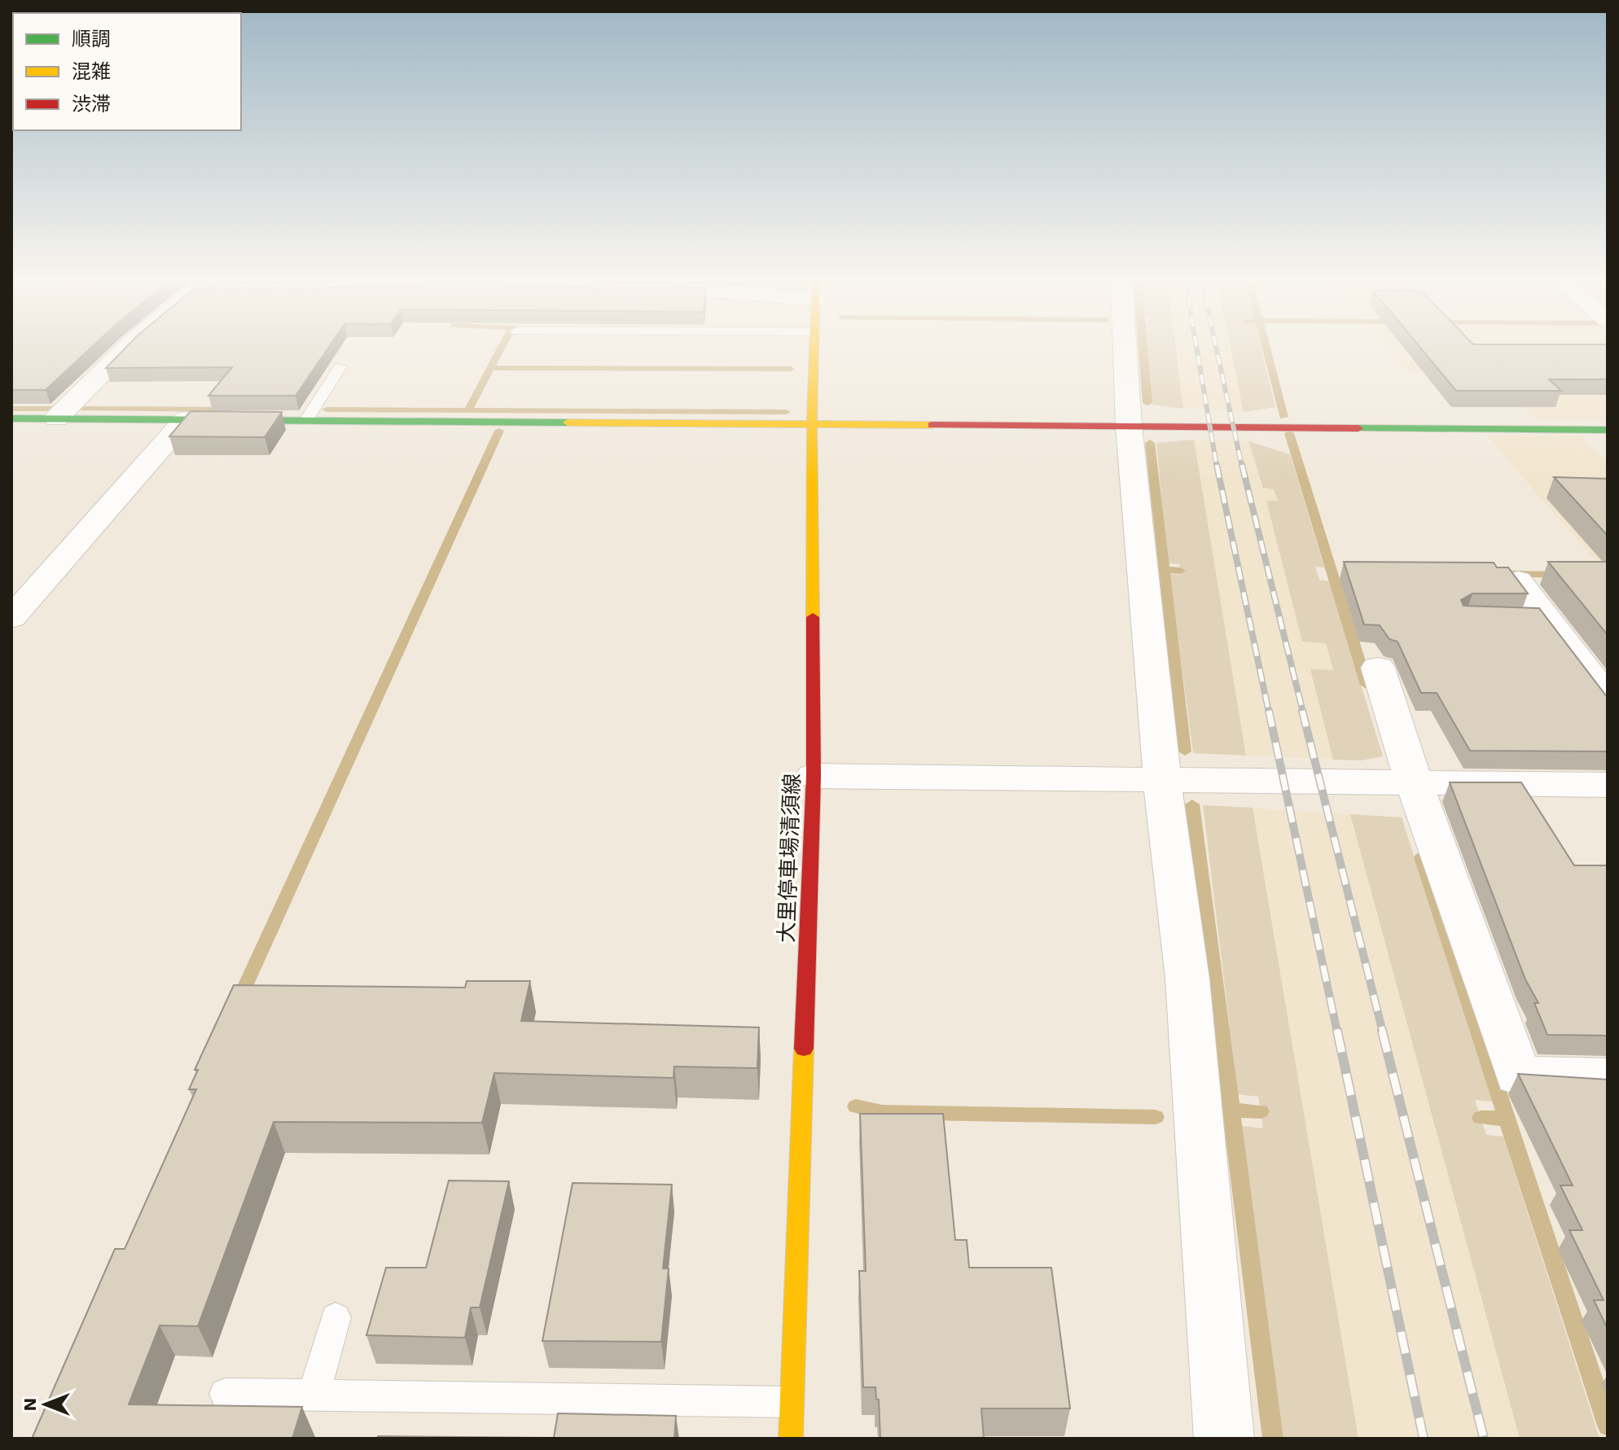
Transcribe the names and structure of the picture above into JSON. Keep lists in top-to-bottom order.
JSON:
{
  "streets": {
    "street": ["大里停車場清須線"]
  },
  "legend": ["順調", "混雑", "渋滞"],
  "north": "left"
}
